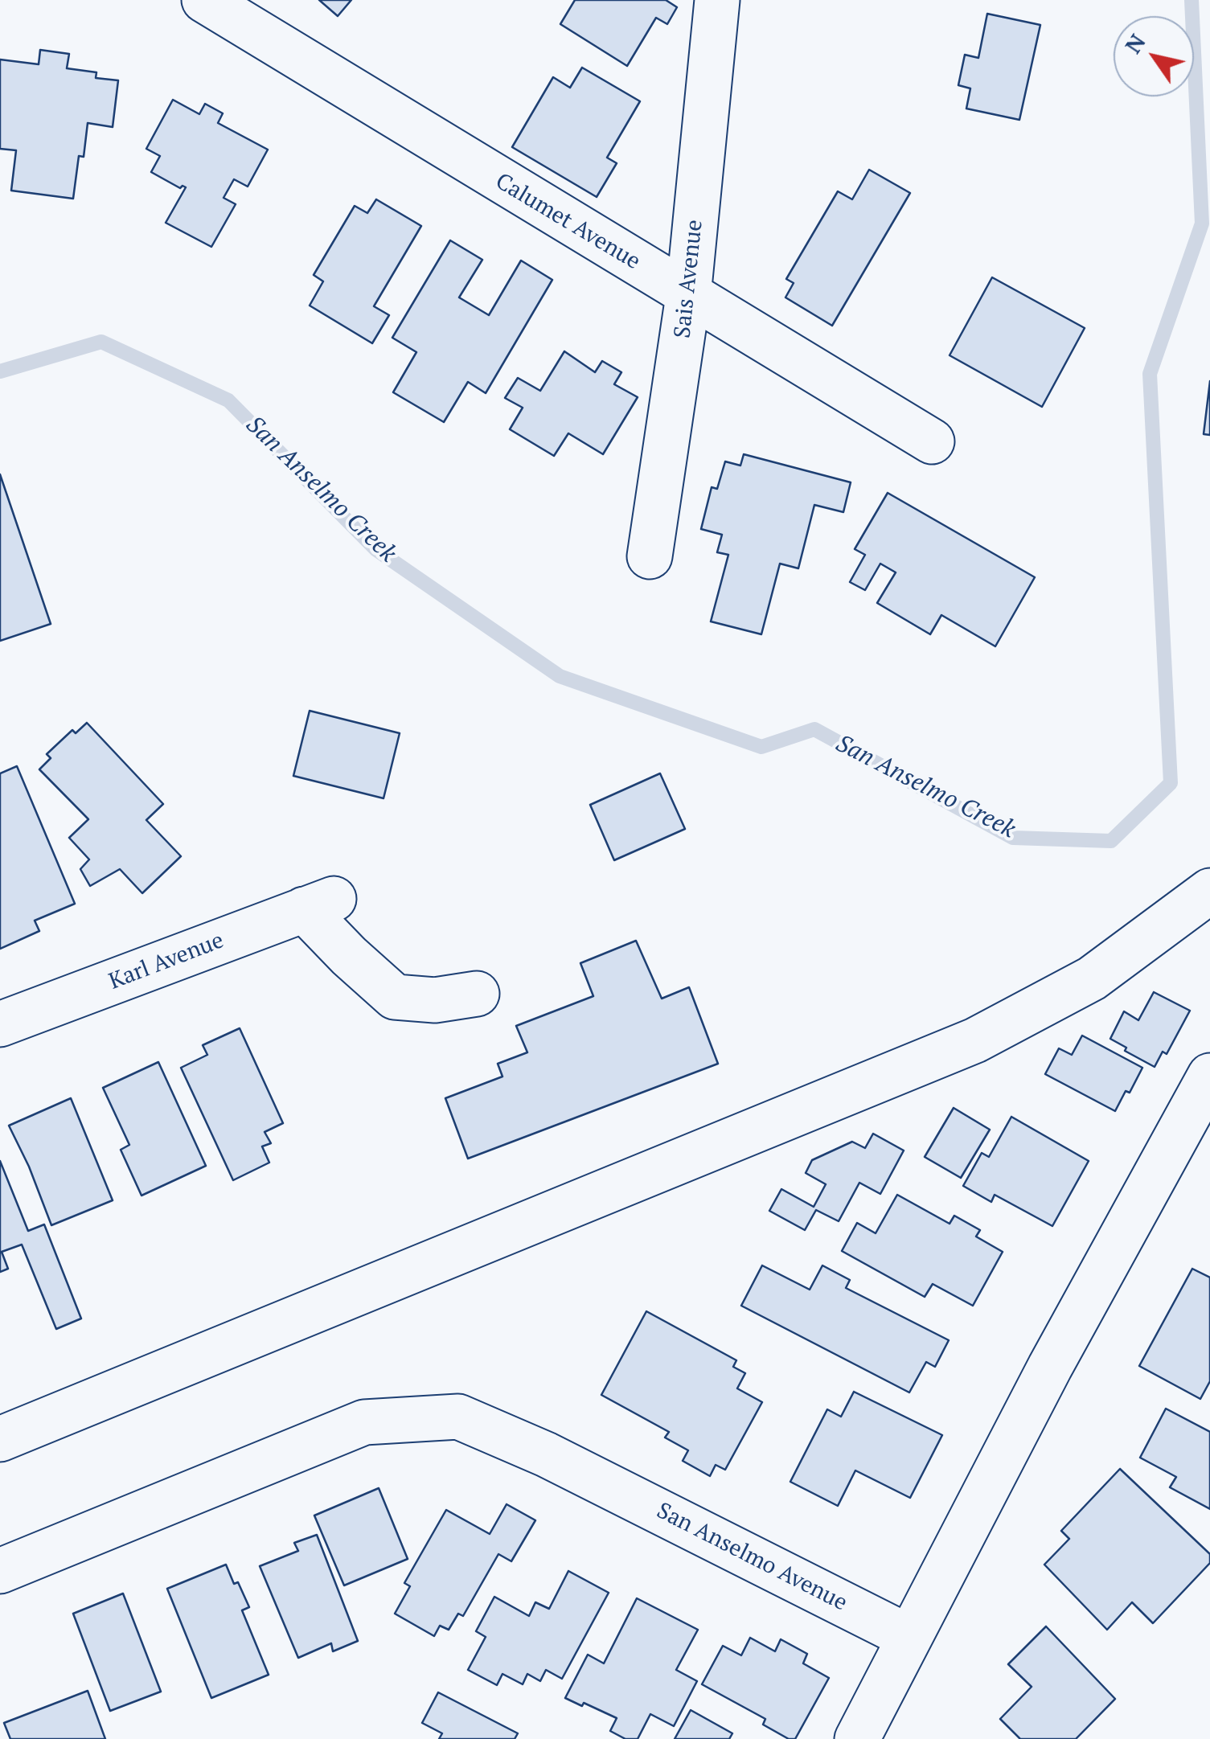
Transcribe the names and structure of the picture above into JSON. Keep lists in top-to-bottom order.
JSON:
{
  "streets": {
    "street": [
      "Calumet Avenue",
      "Sais Avenue",
      "Karl Avenue",
      "San Anselmo Avenue"
    ]
  },
  "crossings": [
    ["Calumet Avenue", "Sais Avenue"]
  ],
  "water": ["San Anselmo Creek"],
  "north": "top left"
}
